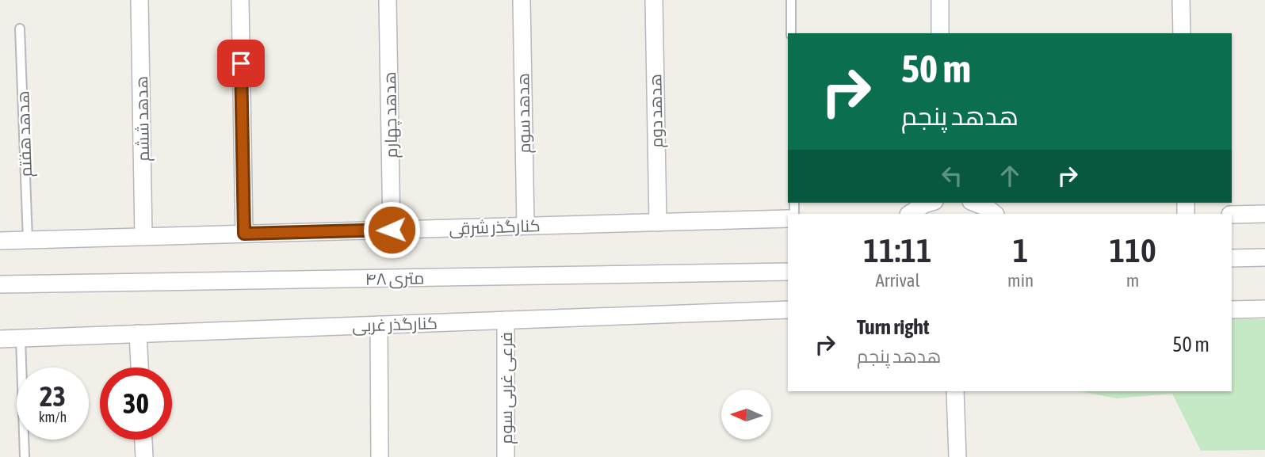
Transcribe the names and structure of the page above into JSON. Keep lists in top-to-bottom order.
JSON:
{
  "streets": {
    "street": [
      "هدهد دوم",
      "هدهد سوم",
      "هدهد چهارم",
      "هدهد ششم",
      "کنارگذر شرقی",
      "۴۸ متری",
      "کنارگذر غربی",
      "فرعی غربی سوم"
    ],
    "lane": ["هدهد هفتم"]
  },
  "crossings": [
    ["هدهد دوم", "کنارگذر شرقی"],
    ["هدهد سوم", "کنارگذر شرقی"],
    ["هدهد چهارم", "کنارگذر شرقی"],
    ["هدهد ششم", "کنارگذر شرقی"],
    ["هدهد هفتم", "کنارگذر شرقی"],
    ["کنارگذر غربی", "فرعی غربی سوم"]
  ],
  "north": "left",
  "page": {
    "turn": ["50 m", "هدهد پنجم"],
    "eta": [
      "11:11",
      "Arrival",
      "1",
      "min",
      "110",
      "m"
    ],
    "list": [
      {
        "name": "Turn right",
        "note": "هدهد پنجم",
        "value": "50 m"
      }
    ],
    "speed": "23 km/h",
    "limit": "30"
  }
}
